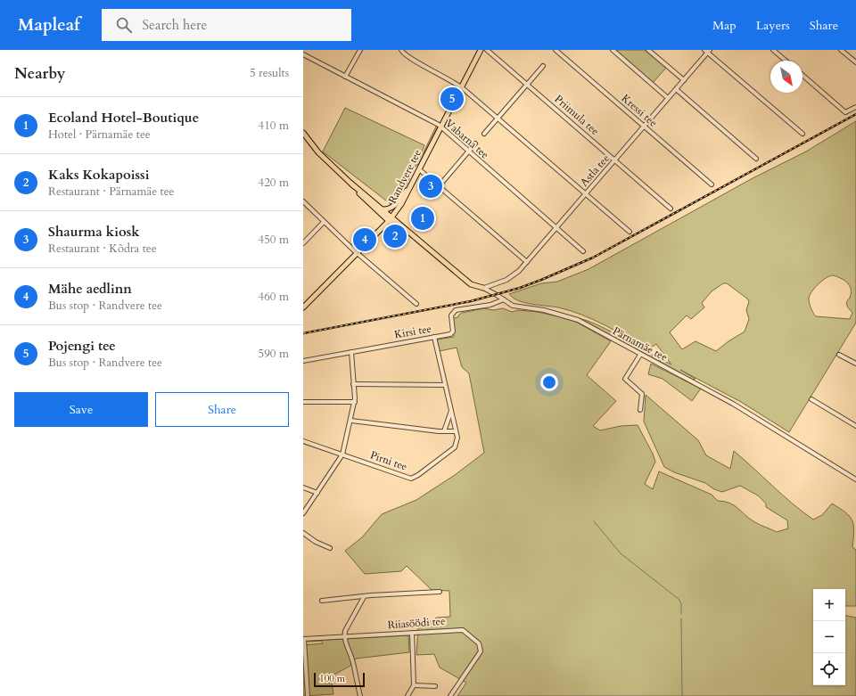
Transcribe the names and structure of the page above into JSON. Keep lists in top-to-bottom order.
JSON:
{
  "streets": {
    "main road": ["Randvere tee", "Pärnamäe tee"],
    "street": [
      "Kressi tee",
      "Priimula tee",
      "Vabarna tee",
      "Astla tee",
      "Kirsi tee",
      "Pirni tee",
      "Riiasöödi tee"
    ]
  },
  "crossings": [
    ["Kressi tee", "Astla tee"],
    ["Priimula tee", "Astla tee"],
    ["Vabarna tee", "Astla tee"],
    ["Vabarna tee", "Randvere tee"],
    ["Astla tee", "Pärnamäe tee"],
    ["Randvere tee", "Pärnamäe tee"],
    ["Kirsi tee", "Pärnamäe tee"]
  ],
  "scale_bar": "100 m",
  "north": "bottom right",
  "page": {
    "header": "Mapleaf",
    "search": "Search here",
    "nav": ["Map", "Layers", "Share"],
    "heading": ["Nearby", "5 results"],
    "pins": [
      "5",
      "3",
      "1",
      "2",
      "4"
    ],
    "list": [
      {
        "mark": "1",
        "name": "Ecoland Hotel-Boutique",
        "note": "Hotel · Pärnamäe tee",
        "value": "410 m"
      },
      {
        "mark": "2",
        "name": "Kaks Kokapoissi",
        "note": "Restaurant · Pärnamäe tee",
        "value": "420 m"
      },
      {
        "mark": "3",
        "name": "Shaurma kiosk",
        "note": "Restaurant · Kõdra tee",
        "value": "450 m"
      },
      {
        "mark": "4",
        "name": "Mähe aedlinn",
        "note": "Bus stop · Randvere tee",
        "value": "460 m"
      },
      {
        "mark": "5",
        "name": "Pojengi tee",
        "note": "Bus stop · Randvere tee",
        "value": "590 m"
      }
    ],
    "buttons": ["Save", "Share"],
    "map_buttons": ["+", "−"],
    "scale": "100 m"
  }
}
